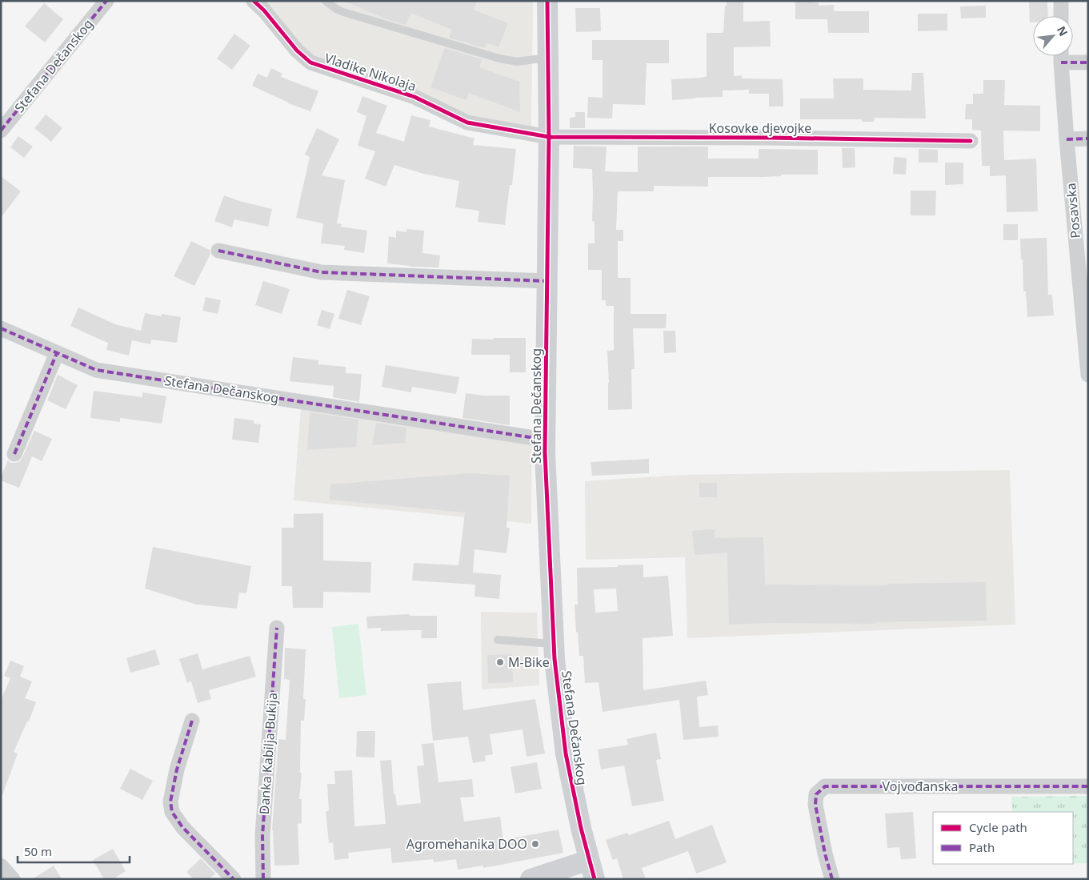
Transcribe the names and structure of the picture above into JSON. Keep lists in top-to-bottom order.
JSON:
{
  "streets": {
    "main road": ["Stefana Dečanskog"],
    "street": [
      "Vladike Nikolaja",
      "Kosovke djevojke",
      "Posavska",
      "Danka Kabilja Bukija",
      "Vojvođanska"
    ]
  },
  "crossings": [
    ["Stefana Dečanskog", "Vladike Nikolaja"],
    ["Stefana Dečanskog", "Kosovke djevojke"],
    ["Vladike Nikolaja", "Kosovke djevojke"]
  ],
  "places": ["M-Bike", "Agromehanika DOO"],
  "legend": ["Cycle path", "Path"],
  "scale_bar": "50 m",
  "north": "top right"
}
